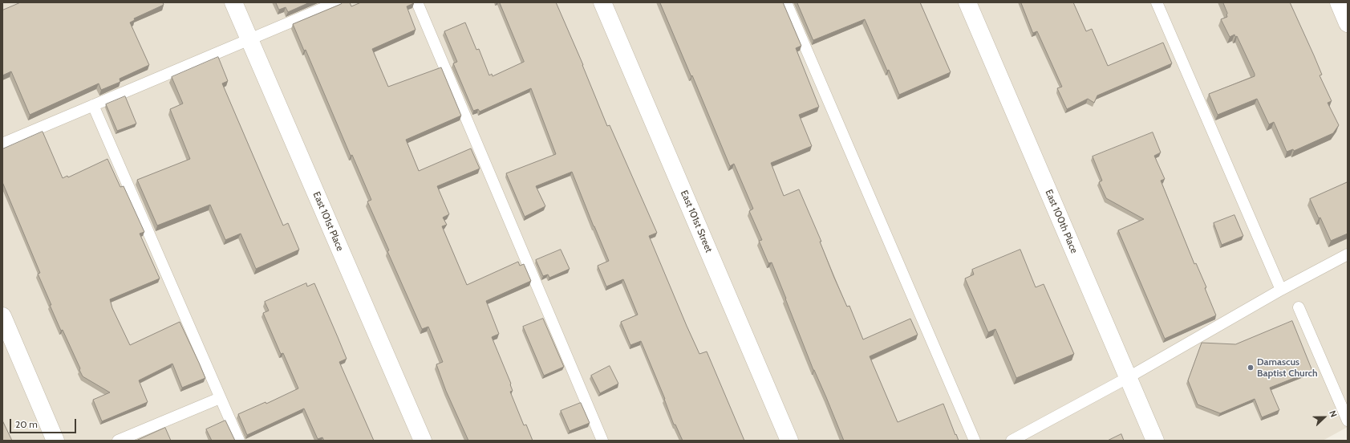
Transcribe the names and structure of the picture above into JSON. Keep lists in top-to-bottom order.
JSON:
{
  "streets": {
    "street": ["East 101st Place", "East 101st Street", "East 100th Place"]
  },
  "places": ["Damascus Baptist Church"],
  "scale_bar": "20 m",
  "north": "right"
}
